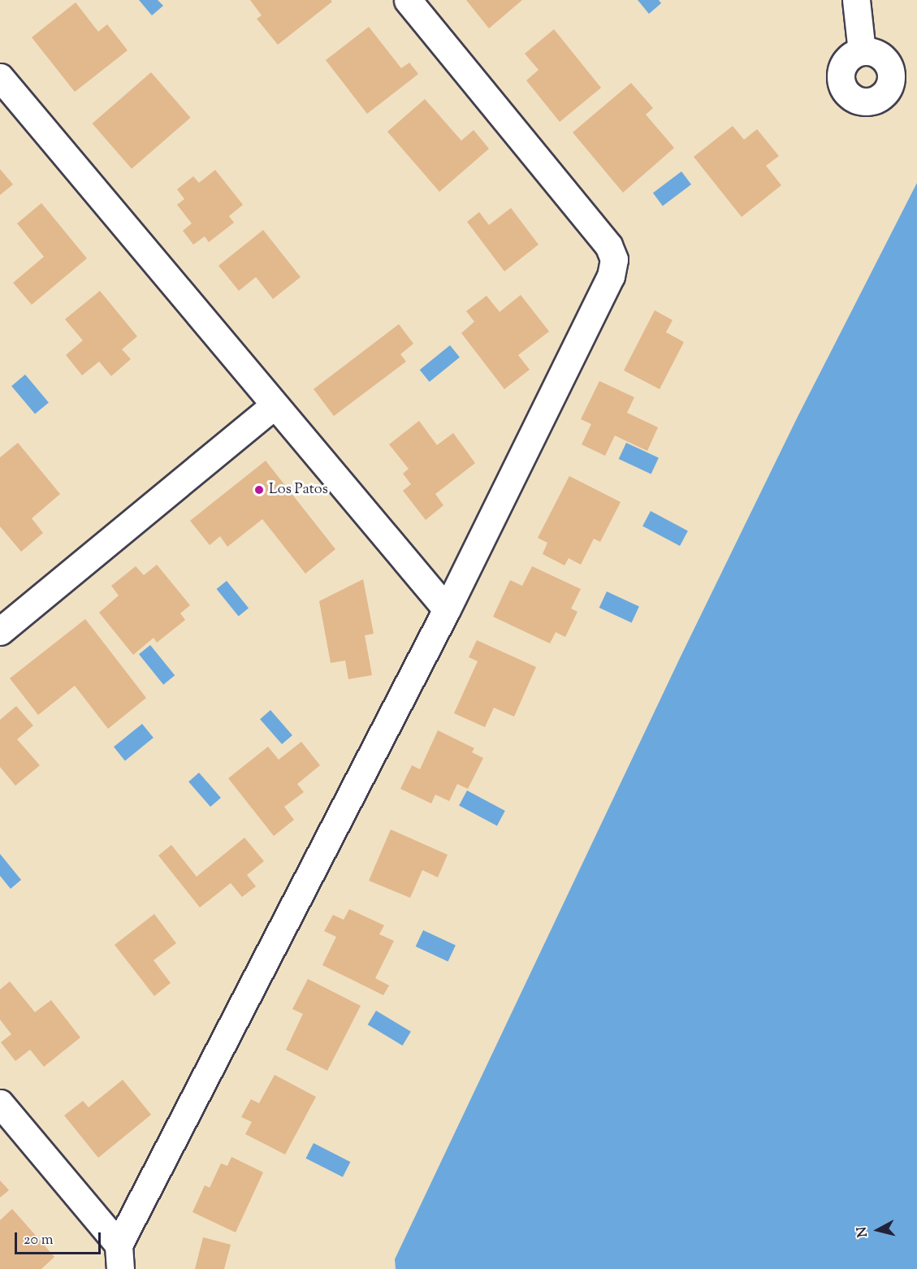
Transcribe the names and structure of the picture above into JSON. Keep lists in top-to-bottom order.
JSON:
{
  "places": ["Los Patos"],
  "scale_bar": "20 m",
  "north": "left"
}
